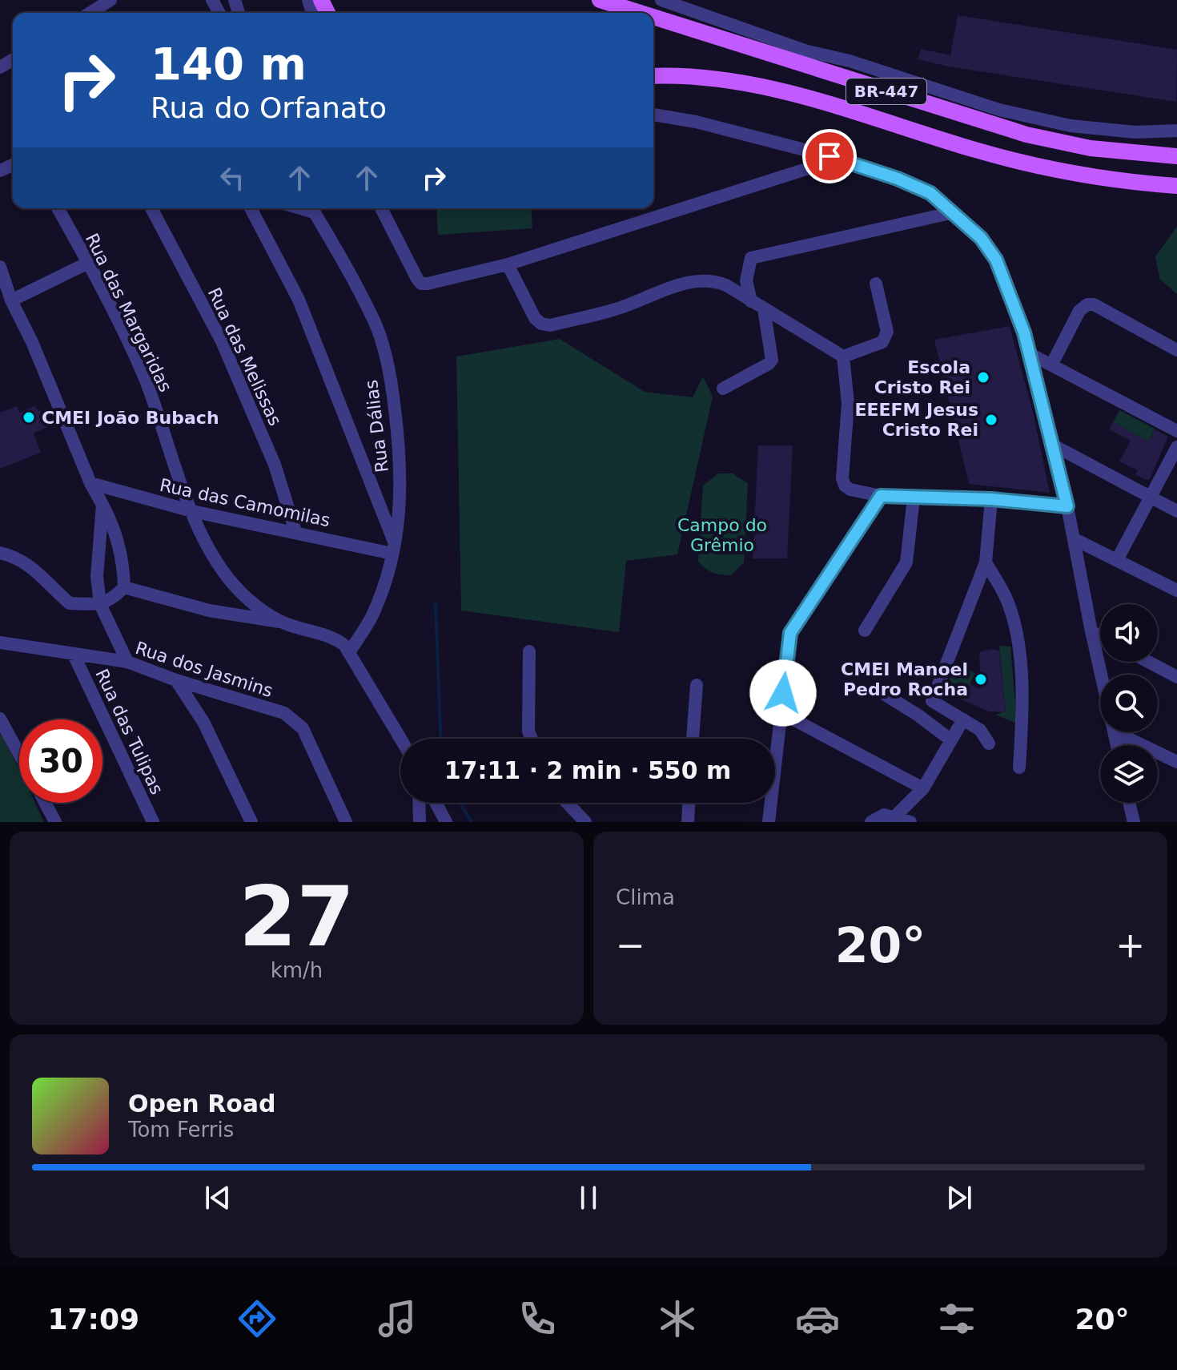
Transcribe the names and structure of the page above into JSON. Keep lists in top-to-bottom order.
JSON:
{
  "streets": {
    "main road": ["BR-447"],
    "street": [
      "Rua das Margaridas",
      "Rua das Melissas",
      "Rua Dálias",
      "Rua das Camomilas",
      "Rua dos Jasmins",
      "Rua das Tulipas"
    ]
  },
  "crossings": [
    ["Rua das Margaridas", "Rua das Camomilas"],
    ["Rua das Melissas", "Rua das Camomilas"],
    ["Rua Dálias", "Rua das Camomilas"],
    ["Rua dos Jasmins", "Rua das Tulipas"]
  ],
  "parks": ["Campo do Grêmio"],
  "places": [
    "Escola Cristo Rei",
    "CMEI João Bubach",
    "EEEFM Jesus Cristo Rei",
    "CMEI Manoel Pedro Rocha"
  ],
  "page": {
    "turn": ["140 m", "Rua do Orfanato"],
    "limit": "30",
    "trip": "17:11 · 2 min · 550 m",
    "tile": [
      ["27", "km/h"],
      "Clima"
    ],
    "heat": ["−", "20°", "+"],
    "song": ["Open Road", "Tom Ferris"],
    "tabs": ["17:09", "20°"]
  }
}
